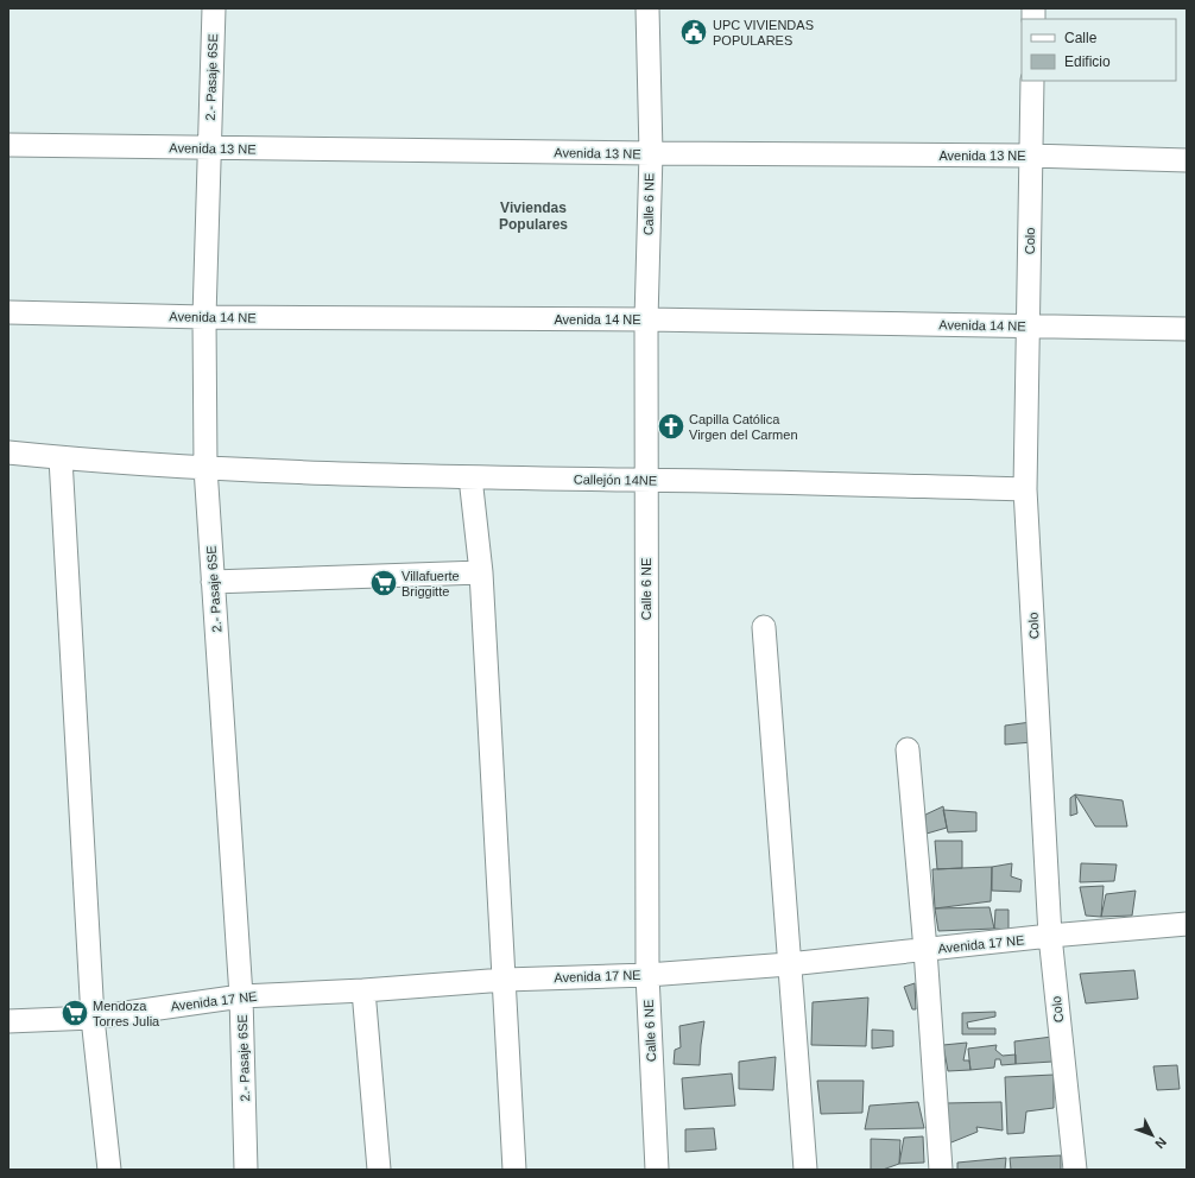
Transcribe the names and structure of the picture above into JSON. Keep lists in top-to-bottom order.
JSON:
{
  "streets": {
    "street": [
      "2.- Pasaje 6SE",
      "Avenida 13 NE",
      "Calle 6 NE",
      "Colo",
      "Avenida 14 NE",
      "Callejón 14NE",
      "Avenida 17 NE"
    ]
  },
  "crossings": [
    ["2.- Pasaje 6SE", "Avenida 13 NE"],
    ["2.- Pasaje 6SE", "Avenida 14 NE"],
    ["2.- Pasaje 6SE", "Callejón 14NE"],
    ["2.- Pasaje 6SE", "Avenida 17 NE"],
    ["Avenida 13 NE", "Calle 6 NE"],
    ["Avenida 13 NE", "Colo"],
    ["Calle 6 NE", "Avenida 14 NE"],
    ["Calle 6 NE", "Callejón 14NE"],
    ["Calle 6 NE", "Avenida 17 NE"],
    ["Colo", "Avenida 14 NE"],
    ["Colo", "Callejón 14NE"],
    ["Colo", "Avenida 17 NE"]
  ],
  "districts": ["Viviendas Populares"],
  "places": {
    "public building": ["UPC VIVIENDAS POPULARES"],
    "church": ["Capilla Católica Virgen del Carmen"],
    "supermarket": ["Villafuerte Briggitte", "Mendoza Torres Julia"]
  },
  "legend": ["Calle", "Edificio"],
  "north": "bottom right"
}
